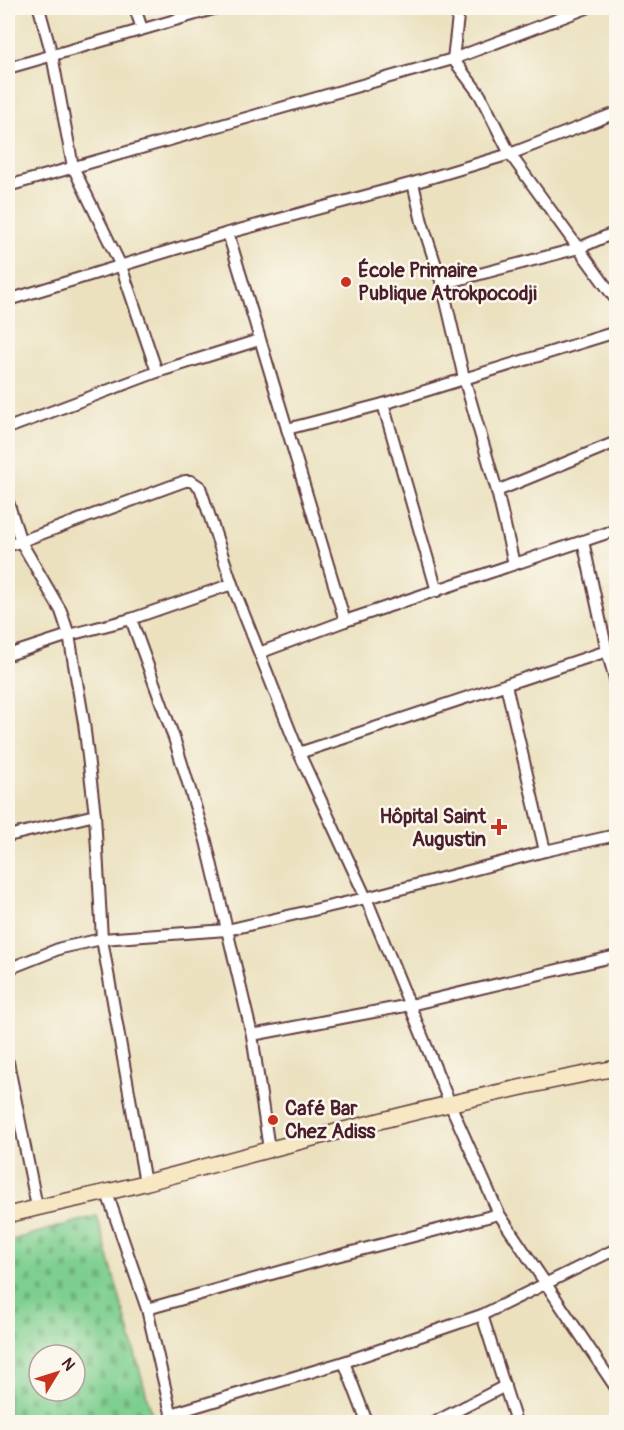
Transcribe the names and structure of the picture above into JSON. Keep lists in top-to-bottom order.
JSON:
{
  "places": {
    "other": ["École Primaire Publique Atrokpocodji", "Café Bar Chez Adiss"],
    "health": ["Hôpital Saint Augustin"]
  },
  "north": "top right"
}
